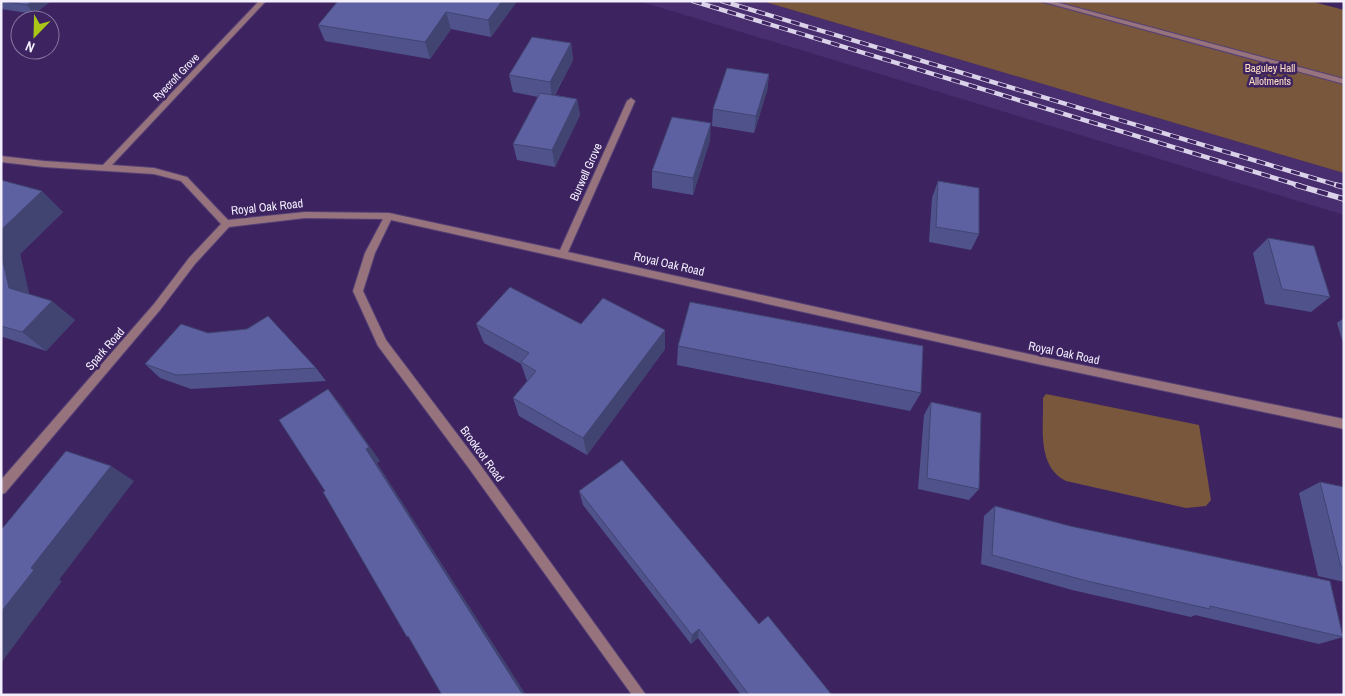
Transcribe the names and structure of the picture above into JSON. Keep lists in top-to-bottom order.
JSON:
{
  "streets": {
    "street": [
      "Ryecroft Grove",
      "Burwell Grove",
      "Royal Oak Road",
      "Spark Road",
      "Brookcot Road"
    ]
  },
  "crossings": [
    ["Ryecroft Grove", "Royal Oak Road"],
    ["Burwell Grove", "Royal Oak Road"],
    ["Royal Oak Road", "Spark Road"],
    ["Royal Oak Road", "Brookcot Road"]
  ],
  "parks": ["Baguley Hall Allotments"],
  "north": "bottom left"
}
